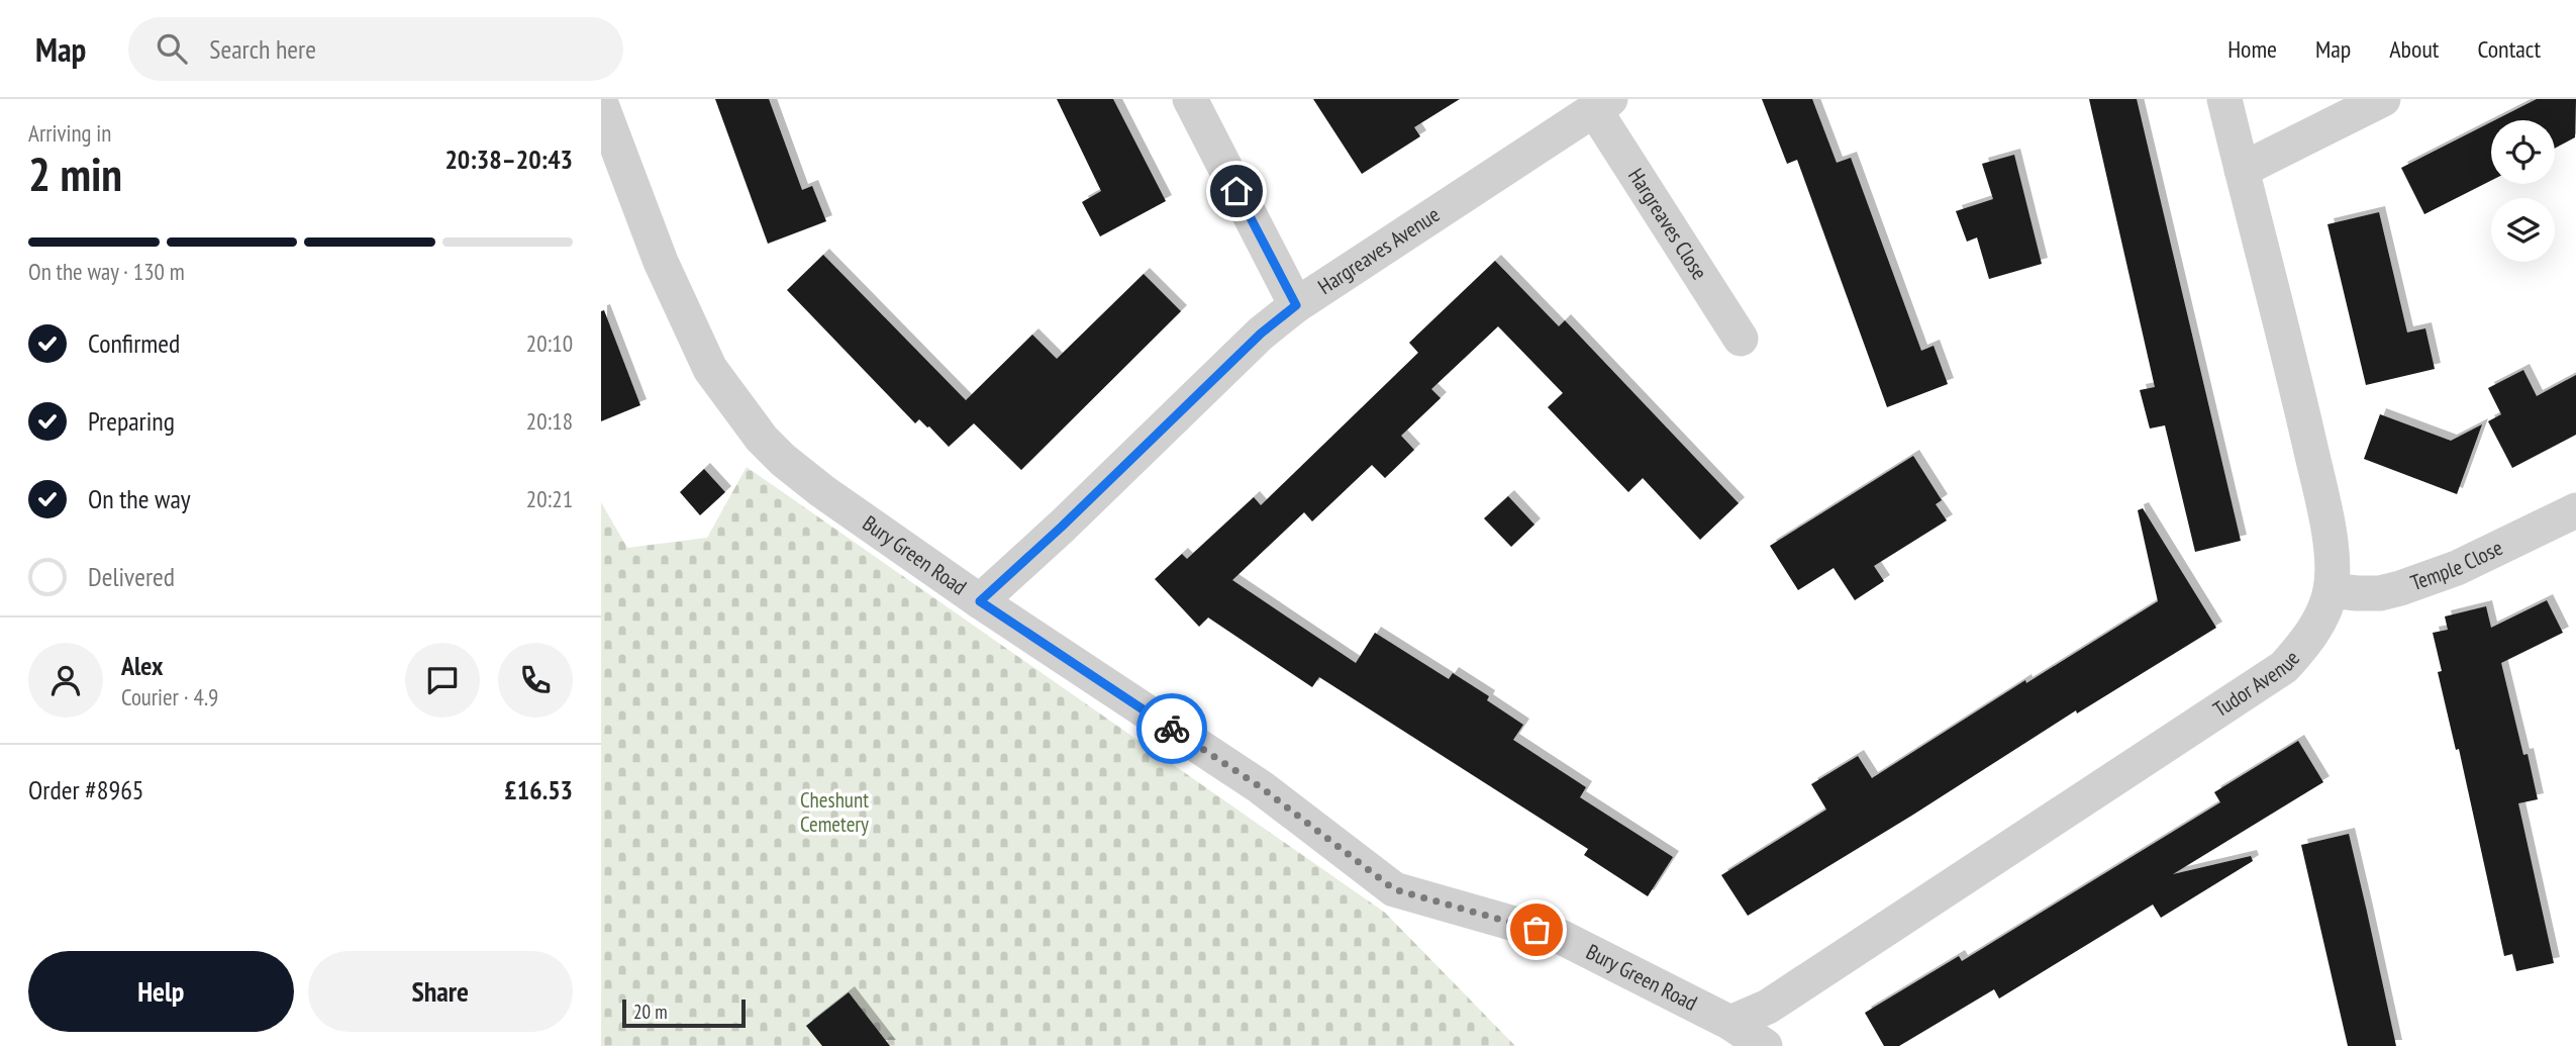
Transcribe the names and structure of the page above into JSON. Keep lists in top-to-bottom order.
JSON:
{
  "streets": {
    "street": [
      "Hargreaves Close",
      "Hargreaves Avenue",
      "Bury Green Road",
      "Temple Close",
      "Tudor Avenue"
    ]
  },
  "crossings": [
    ["Hargreaves Close", "Hargreaves Avenue"],
    ["Hargreaves Avenue", "Bury Green Road"],
    ["Bury Green Road", "Tudor Avenue"],
    ["Temple Close", "Tudor Avenue"]
  ],
  "parks": ["Cheshunt Cemetery"],
  "scale_bar": "20 m",
  "page": {
    "header": "Map",
    "search": "Search here",
    "nav": [
      "Home",
      "Map",
      "About",
      "Contact"
    ],
    "heading": ["2 min", "Arriving in", "20:38–20:43"],
    "panel": [
      "Alex",
      "Courier · 4.9",
      "Order #8965",
      "£16.53"
    ],
    "bar": "On the way · 130 m",
    "list": [
      ["Confirmed", "20:10"],
      ["Preparing", "20:18"],
      ["On the way", "20:21"],
      "Delivered"
    ],
    "buttons": ["Help", "Share"],
    "scale": "20 m"
  }
}
